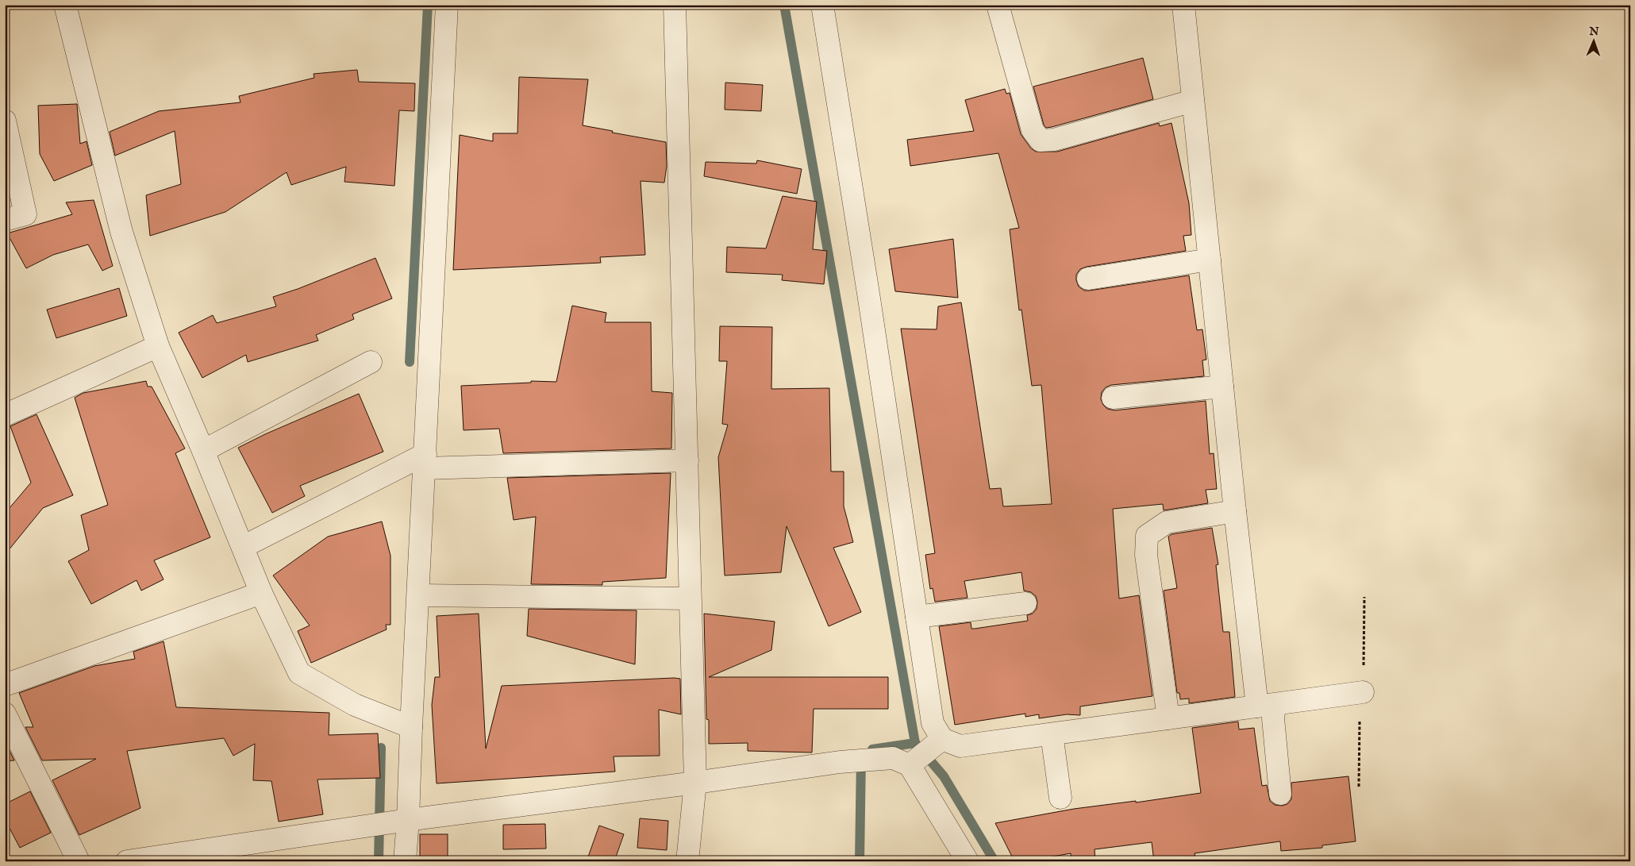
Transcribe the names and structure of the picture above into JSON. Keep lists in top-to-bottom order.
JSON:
{
  "north": "top"
}
